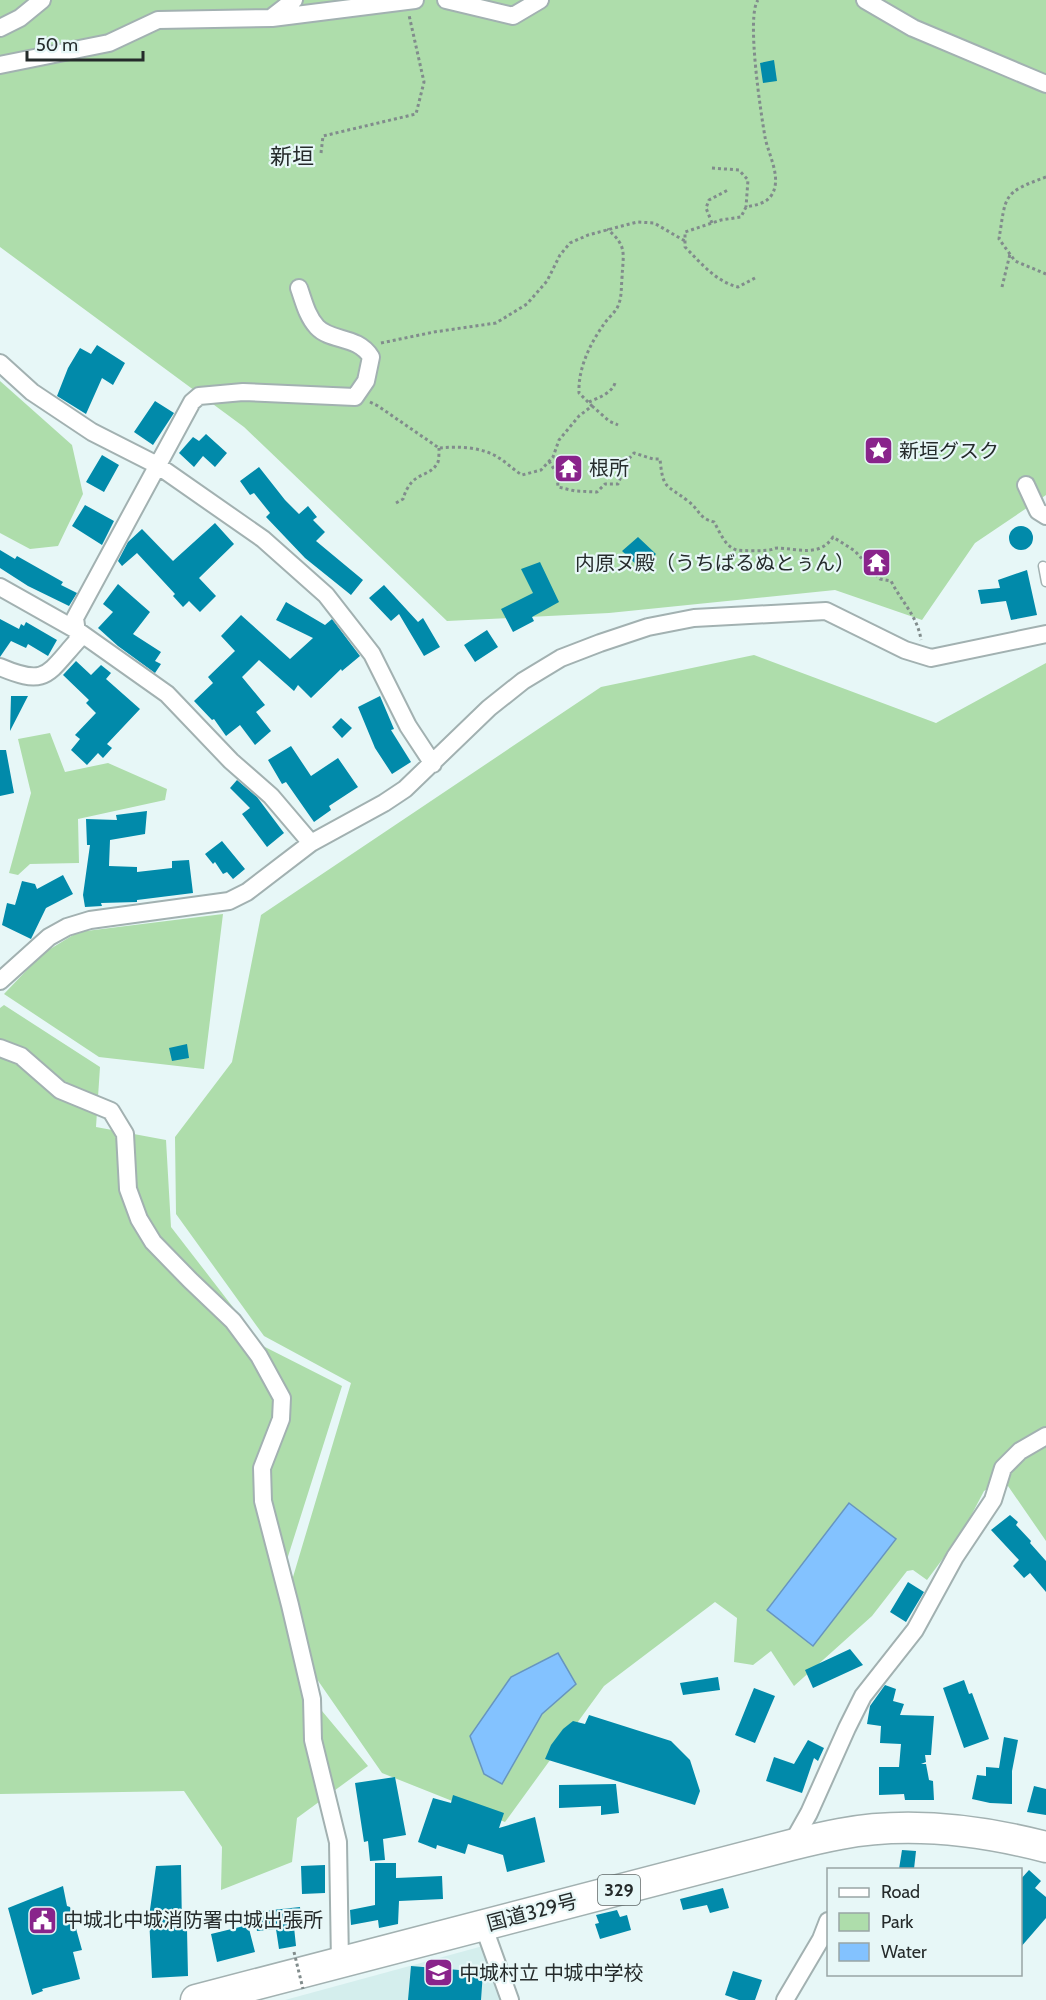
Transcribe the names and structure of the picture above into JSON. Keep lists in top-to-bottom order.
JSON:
{
  "streets": {
    "highway": ["329", "国道329号"]
  },
  "districts": ["新垣"],
  "places": {
    "place": ["新垣グスク"],
    "temple": ["根所", "内原ヌ殿（うちばるぬとぅん）"],
    "public building": ["中城北中城消防署中城出張所"],
    "school or university": ["中城村立 中城中学校"]
  },
  "legend": ["Road", "Park", "Water"],
  "scale_bar": "50 m"
}
